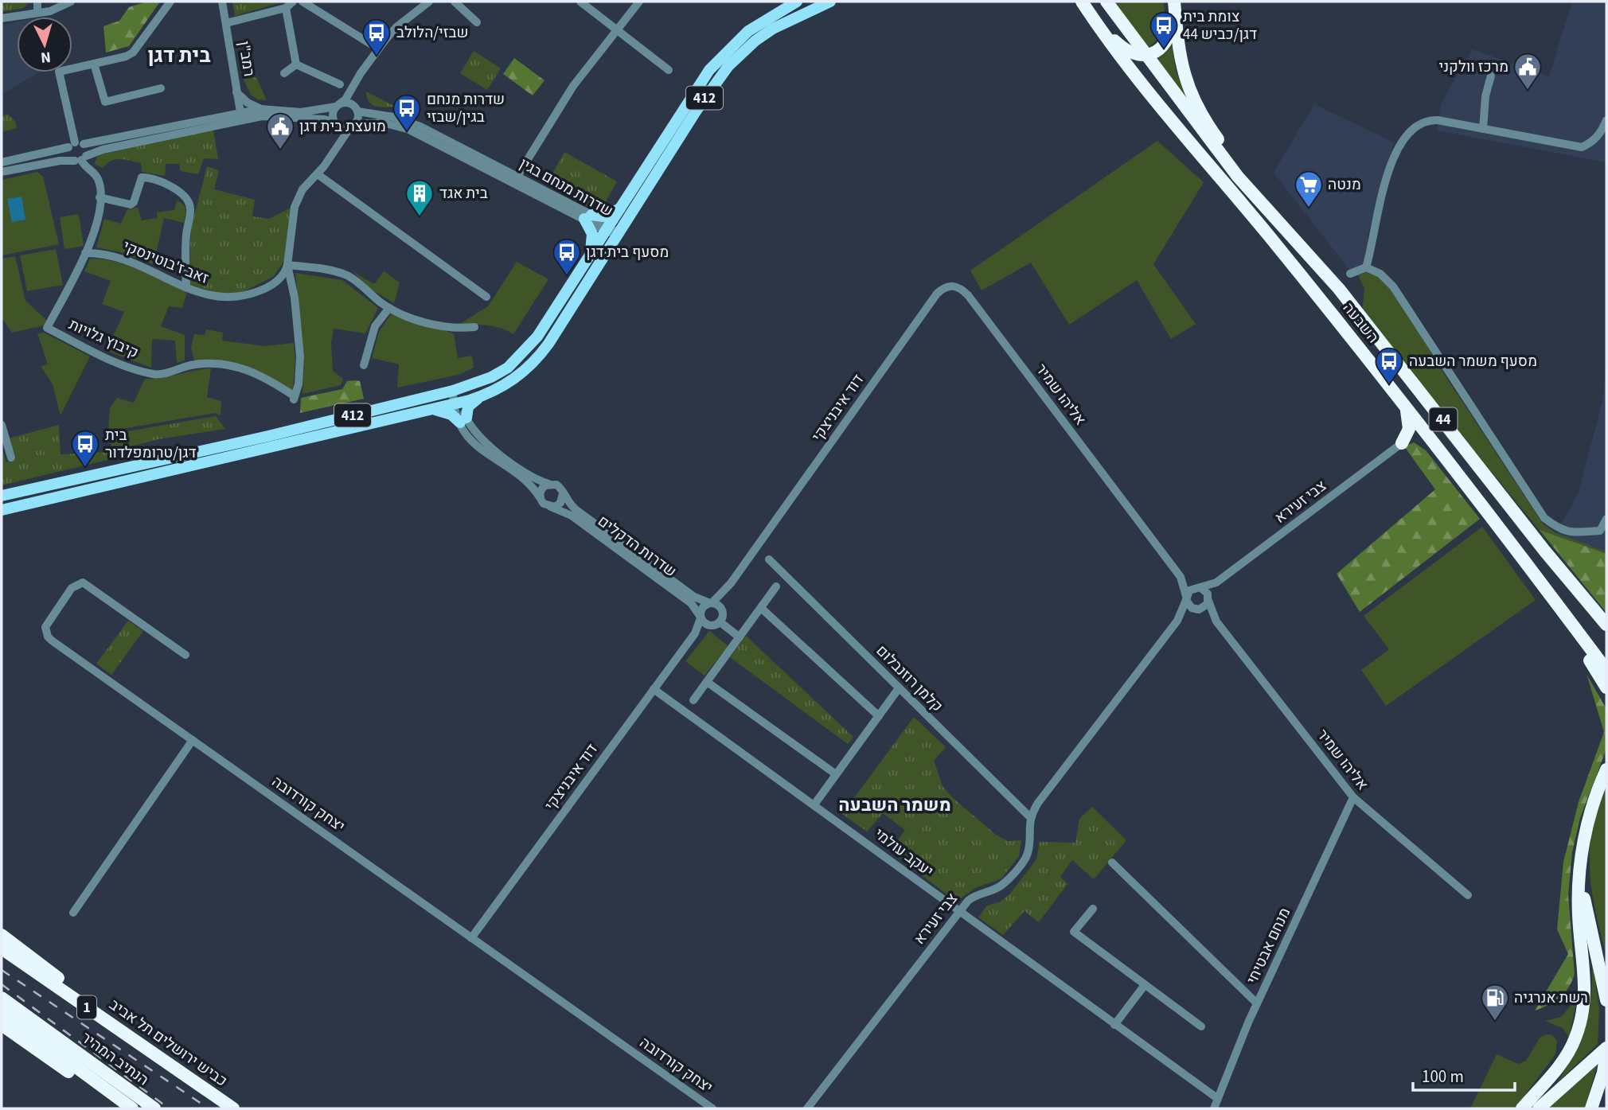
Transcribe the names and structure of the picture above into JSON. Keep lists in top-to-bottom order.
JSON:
{
  "streets": {
    "highway": [
      "השבעה",
      "44",
      "1",
      "כביש ירושלים תל אביב",
      "הנתיב המהיר"
    ],
    "main road": ["412"],
    "street": [
      "רמב\"ן",
      "שדרות מנחם בגין",
      "זאב ז'בוטינסקי",
      "קיבוץ גלויות",
      "אליהו שמיר",
      "דוד איבניצקי",
      "צבי זעירא",
      "שדרות הדקלים",
      "קלמן רוזנבלום",
      "יצחק קורדובה",
      "יעקב עולמי",
      "מנחם אבטיחי"
    ]
  },
  "crossings": [
    ["412", "שדרות מנחם בגין"],
    ["זאב ז'בוטינסקי", "קיבוץ גלויות"],
    ["אליהו שמיר", "דוד איבניצקי"],
    ["אליהו שמיר", "צבי זעירא"],
    ["אליהו שמיר", "מנחם אבטיחי"],
    ["דוד איבניצקי", "שדרות הדקלים"],
    ["דוד איבניצקי", "יצחק קורדובה"],
    ["דוד איבניצקי", "יעקב עולמי"],
    ["צבי זעירא", "קלמן רוזנבלום"],
    ["צבי זעירא", "יעקב עולמי"],
    ["יעקב עולמי", "מנחם אבטיחי"]
  ],
  "districts": ["בית דגן", "משמר השבעה"],
  "places": {
    "bus stop": [
      "צומת בית דגן/כביש 44",
      "שבזי/הלולב",
      "שדרות מנחם בגין/שבזי",
      "מסעף בית דגן",
      "מסעף משמר השבעה",
      "בית דגן/טרומפלדור"
    ],
    "public building": ["מרכז וולקני", "מועצת בית דגן"],
    "supermarket": ["מנטה"],
    "building": ["בית אגד"],
    "fuel station": ["רשת אנרגיה"]
  },
  "scale_bar": "100 m",
  "north": "bottom"
}
